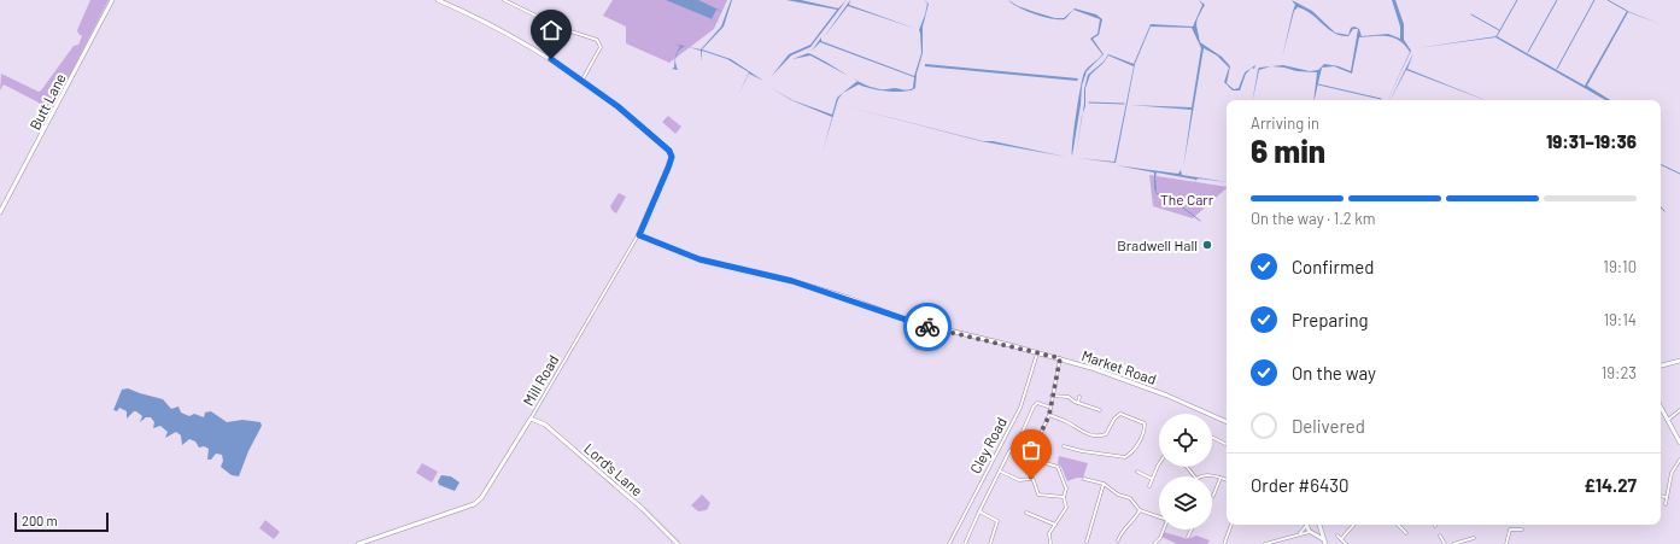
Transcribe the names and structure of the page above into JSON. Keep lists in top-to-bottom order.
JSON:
{
  "streets": {
    "street": [
      "Butt Lane",
      "Market Road",
      "Mill Road",
      "Cley Road",
      "Lord's Lane"
    ]
  },
  "crossings": [
    ["Market Road", "Mill Road"],
    ["Market Road", "Cley Road"],
    ["Mill Road", "Lord's Lane"]
  ],
  "parks": ["The Carr"],
  "places": ["Bradwell Hall"],
  "scale_bar": "200 m",
  "page": {
    "heading": ["6 min", "Arriving in", "19:31–19:36"],
    "panel": ["Order #6430", "£14.27"],
    "bar": "On the way · 1.2 km",
    "list": [
      ["Confirmed", "19:10"],
      ["Preparing", "19:14"],
      ["On the way", "19:23"],
      "Delivered"
    ],
    "scale": "200 m"
  }
}
